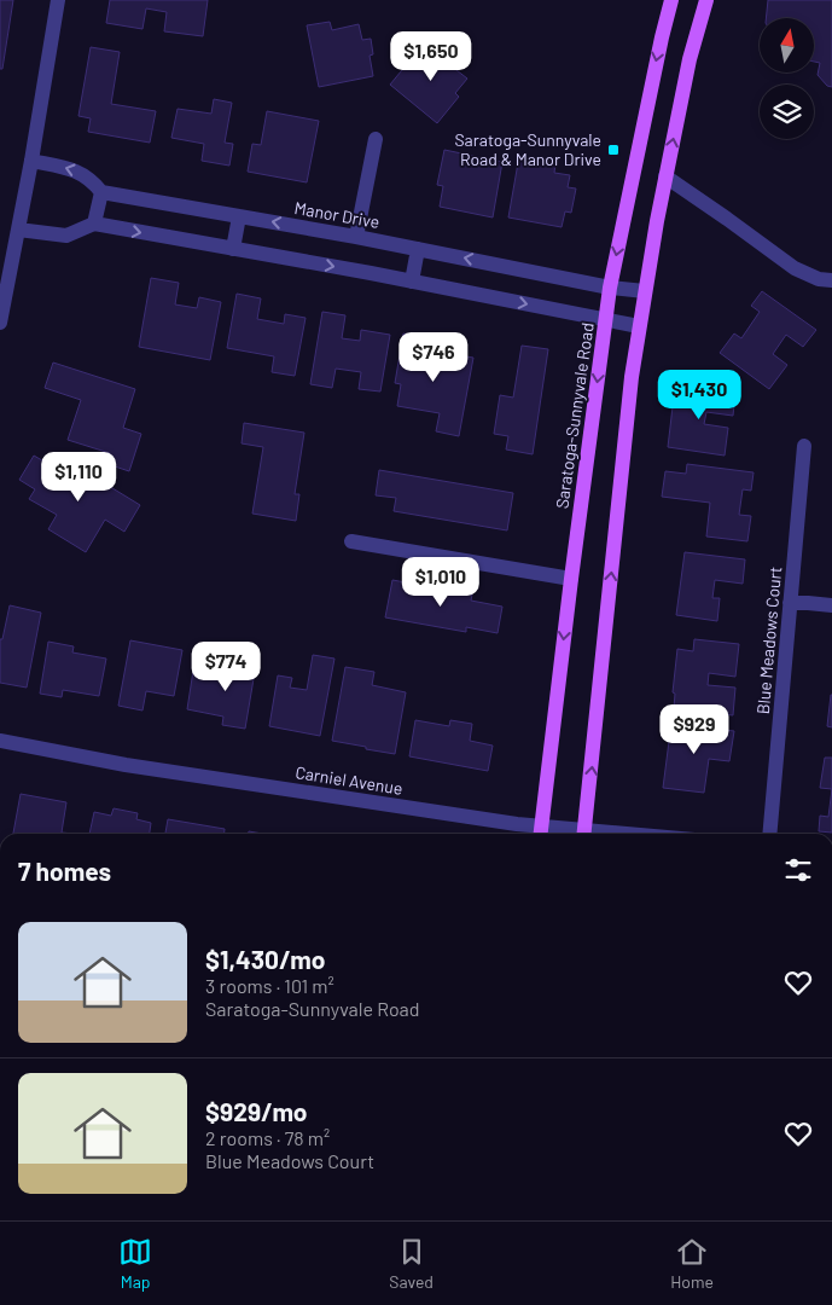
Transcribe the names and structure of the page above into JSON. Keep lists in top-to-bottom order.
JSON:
{
  "streets": {
    "main road": ["Saratoga-Sunnyvale Road"],
    "street": ["Manor Drive", "Blue Meadows Court", "Carniel Avenue"]
  },
  "crossings": [
    ["Manor Drive", "Saratoga-Sunnyvale Road"],
    ["Saratoga-Sunnyvale Road", "Carniel Avenue"]
  ],
  "places": {
    "transit": ["Saratoga-Sunnyvale Road & Manor Drive"]
  },
  "north": "top",
  "page": {
    "price": [
      "$1,650",
      "$746",
      "$1,430",
      "$1,110",
      "$1,010",
      "$774",
      "$929"
    ],
    "heading": "7 homes",
    "list": [
      {
        "name": "$1,430/mo",
        "note": "3 rooms · 101 m² · Saratoga-Sunnyvale Road"
      },
      {
        "name": "$929/mo",
        "note": "2 rooms · 78 m² · Blue Meadows Court"
      }
    ],
    "tabs": ["Map", "Saved", "Home"]
  }
}
